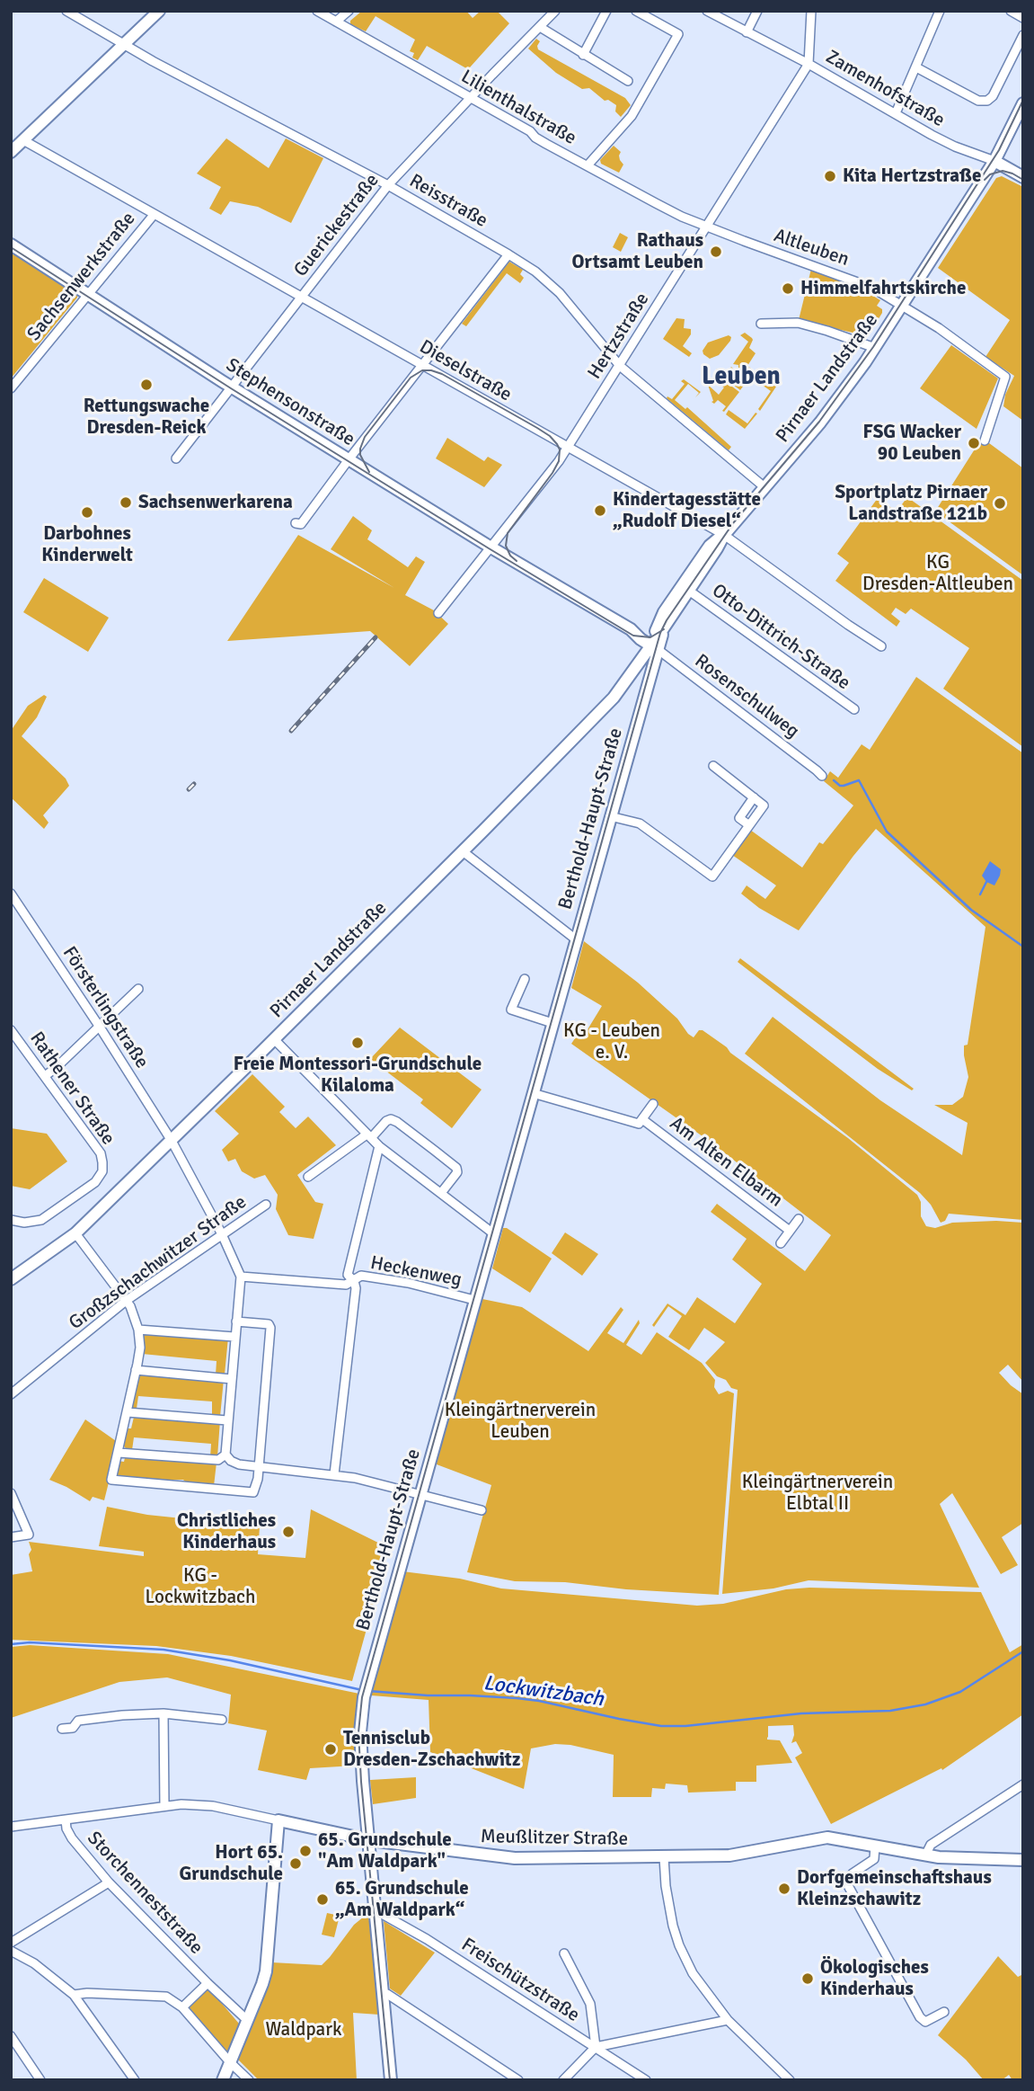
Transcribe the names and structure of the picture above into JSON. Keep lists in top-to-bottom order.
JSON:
{
  "streets": {
    "street": [
      "Zamenhofstraße",
      "Lilienthalstraße",
      "Reisstraße",
      "Guerickestraße",
      "Altleuben",
      "Sachsenwerkstraße",
      "Hertzstraße",
      "Dieselstraße",
      "Pirnaer Landstraße",
      "Stephensonstraße",
      "Otto-Dittrich-Straße",
      "Rosenschulweg",
      "Berthold-Haupt-Straße",
      "Försterlingstraße",
      "Rathener Straße",
      "Am Alten Elbarm",
      "Großzschachwitzer Straße",
      "Heckenweg",
      "Meußlitzer Straße",
      "Storchenneststraße",
      "Freischützstraße"
    ]
  },
  "crossings": [
    ["Zamenhofstraße", "Hertzstraße"],
    ["Zamenhofstraße", "Pirnaer Landstraße"],
    ["Lilienthalstraße", "Guerickestraße"],
    ["Lilienthalstraße", "Altleuben"],
    ["Lilienthalstraße", "Hertzstraße"],
    ["Reisstraße", "Guerickestraße"],
    ["Reisstraße", "Hertzstraße"],
    ["Reisstraße", "Pirnaer Landstraße"],
    ["Guerickestraße", "Dieselstraße"],
    ["Guerickestraße", "Stephensonstraße"],
    ["Altleuben", "Hertzstraße"],
    ["Altleuben", "Pirnaer Landstraße"],
    ["Sachsenwerkstraße", "Dieselstraße"],
    ["Sachsenwerkstraße", "Stephensonstraße"],
    ["Hertzstraße", "Dieselstraße"],
    ["Hertzstraße", "Stephensonstraße"],
    ["Dieselstraße", "Pirnaer Landstraße"],
    ["Pirnaer Landstraße", "Stephensonstraße"],
    ["Pirnaer Landstraße", "Otto-Dittrich-Straße"],
    ["Pirnaer Landstraße", "Rosenschulweg"],
    ["Pirnaer Landstraße", "Berthold-Haupt-Straße"],
    ["Pirnaer Landstraße", "Försterlingstraße"],
    ["Stephensonstraße", "Rosenschulweg"],
    ["Stephensonstraße", "Berthold-Haupt-Straße"],
    ["Rosenschulweg", "Berthold-Haupt-Straße"],
    ["Berthold-Haupt-Straße", "Am Alten Elbarm"],
    ["Berthold-Haupt-Straße", "Heckenweg"],
    ["Berthold-Haupt-Straße", "Meußlitzer Straße"],
    ["Berthold-Haupt-Straße", "Freischützstraße"],
    ["Försterlingstraße", "Großzschachwitzer Straße"],
    ["Försterlingstraße", "Heckenweg"],
    ["Meußlitzer Straße", "Storchenneststraße"]
  ],
  "districts": ["Leuben"],
  "water": ["Lockwitzbach"],
  "parks": [
    "KG Dresden-Altleuben",
    "KG - Leuben e. V.",
    "Kleingärtnerverein Leuben",
    "Kleingärtnerverein Elbtal II",
    "KG - Lockwitzbach",
    "Waldpark"
  ],
  "places": [
    "Kita Hertzstraße",
    "Rathaus Ortsamt Leuben",
    "Himmelfahrtskirche",
    "Rettungswache Dresden-Reick",
    "FSG Wacker 90 Leuben",
    "Sachsenwerkarena",
    "Sportplatz Pirnaer Landstraße 121b",
    "Kindertagesstätte „Rudolf Diesel“",
    "Darbohnes Kinderwelt",
    "Freie Montessori-Grundschule Kilaloma",
    "Christliches Kinderhaus",
    "Tennisclub Dresden-Zschachwitz",
    "65. Grundschule \"Am Waldpark\"",
    "Hort 65. Grundschule",
    "Dorfgemeinschaftshaus Kleinzschawitz",
    "65. Grundschule „Am Waldpark“",
    "Ökologisches Kinderhaus"
  ]
}
